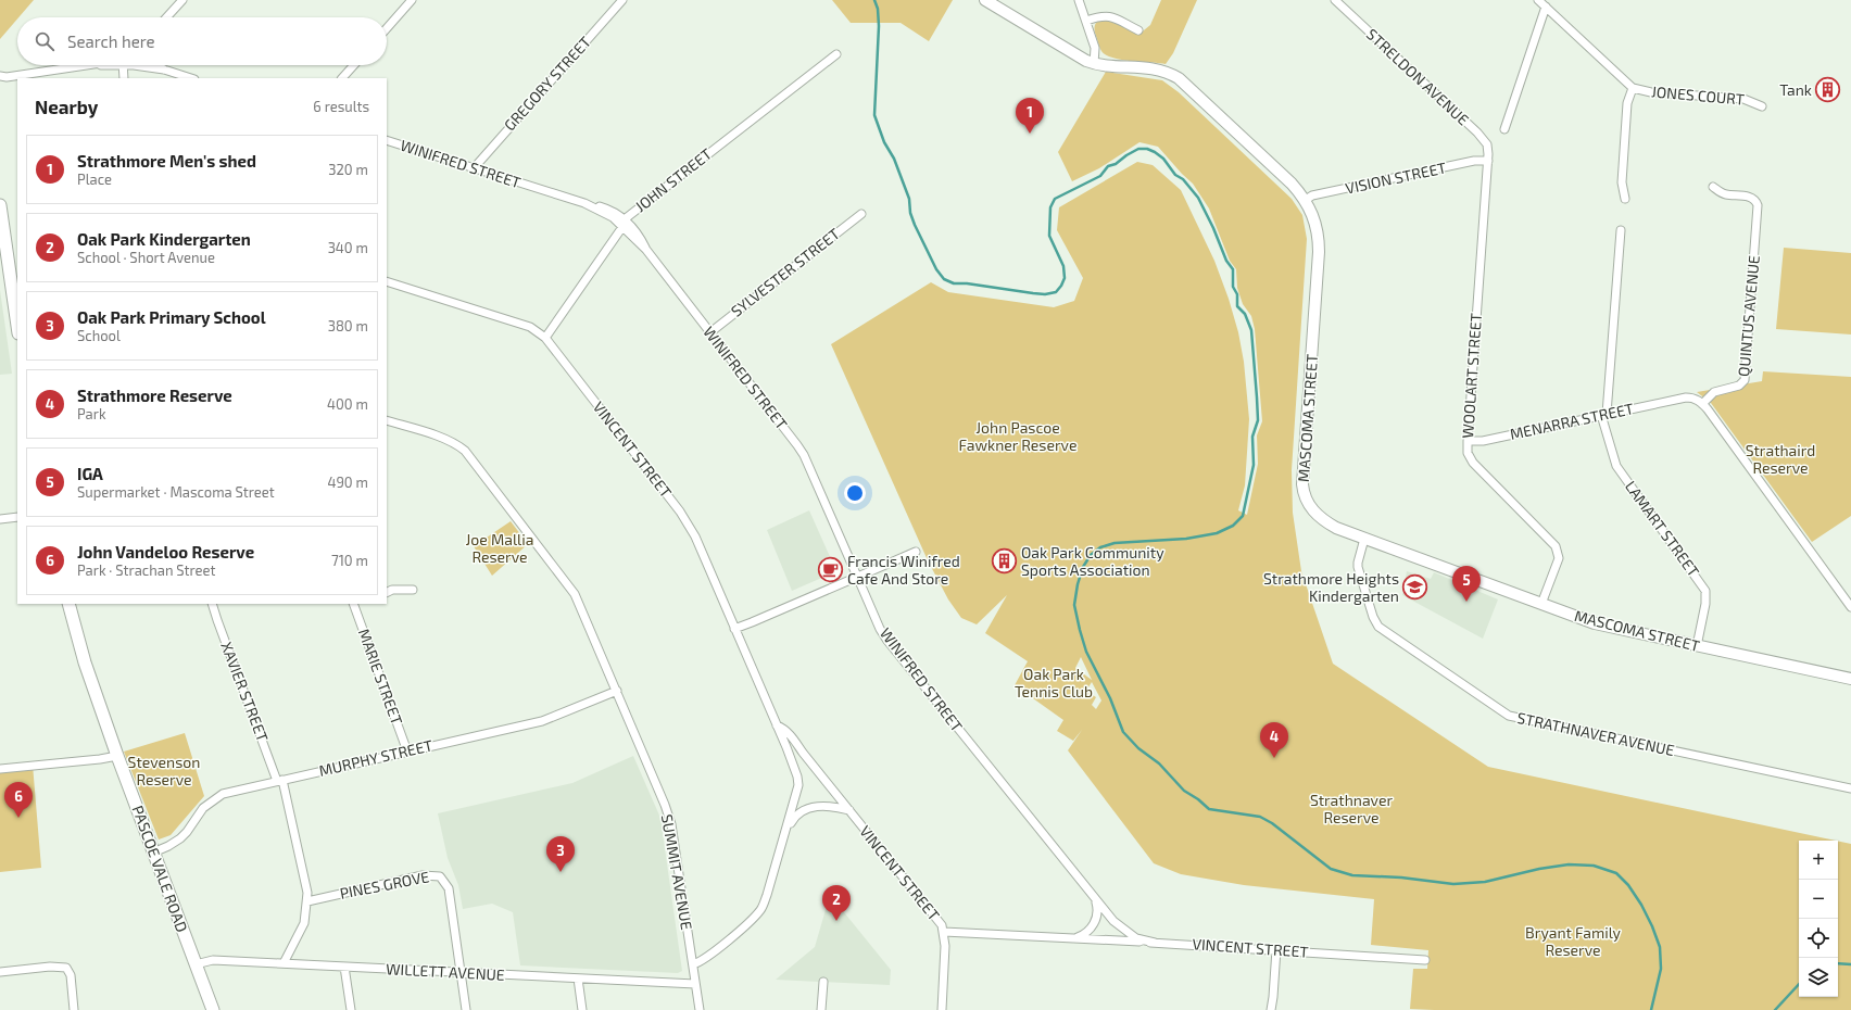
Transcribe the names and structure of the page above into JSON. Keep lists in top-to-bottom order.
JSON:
{
  "streets": {
    "main road": ["MASCOMA STREET", "PASCOE VALE ROAD"],
    "street": [
      "STRELDON AVENUE",
      "GREGORY STREET",
      "JONES COURT",
      "WINIFRED STREET",
      "VISION STREET",
      "JOHN STREET",
      "SYLVESTER STREET",
      "QUINTUS AVENUE",
      "WOOLART STREET",
      "MENARRA STREET",
      "VINCENT STREET",
      "LAMART STREET",
      "MARIE STREET",
      "XAVIER STREET",
      "STRATHNAVER AVENUE",
      "MURPHY STREET",
      "SUMMIT AVENUE",
      "PINES GROVE",
      "WILLETT AVENUE"
    ]
  },
  "crossings": [
    ["STRELDON AVENUE", "VISION STREET"],
    ["STRELDON AVENUE", "WOOLART STREET"],
    ["GREGORY STREET", "WINIFRED STREET"],
    ["WINIFRED STREET", "JOHN STREET"],
    ["WINIFRED STREET", "SYLVESTER STREET"],
    ["WINIFRED STREET", "VINCENT STREET"],
    ["VISION STREET", "WOOLART STREET"],
    ["VISION STREET", "MASCOMA STREET"],
    ["JOHN STREET", "VINCENT STREET"],
    ["QUINTUS AVENUE", "MENARRA STREET"],
    ["WOOLART STREET", "MASCOMA STREET"],
    ["WOOLART STREET", "MENARRA STREET"],
    ["MASCOMA STREET", "LAMART STREET"],
    ["MASCOMA STREET", "STRATHNAVER AVENUE"],
    ["MENARRA STREET", "LAMART STREET"],
    ["MARIE STREET", "MURPHY STREET"],
    ["XAVIER STREET", "MURPHY STREET"],
    ["XAVIER STREET", "PINES GROVE"],
    ["XAVIER STREET", "WILLETT AVENUE"],
    ["MURPHY STREET", "PASCOE VALE ROAD"],
    ["MURPHY STREET", "SUMMIT AVENUE"],
    ["PASCOE VALE ROAD", "WILLETT AVENUE"],
    ["SUMMIT AVENUE", "WILLETT AVENUE"],
    ["PINES GROVE", "WILLETT AVENUE"]
  ],
  "parks": [
    "John Pascoe Fawkner Reserve",
    "Strathaird Reserve",
    "Joe Mallia Reserve",
    "Oak Park Tennis Club",
    "Stevenson Reserve",
    "Strathnaver Reserve",
    "Bryant Family Reserve"
  ],
  "places": {
    "building": ["Tank", "Oak Park Community Sports Association"],
    "cafe": ["Francis Winifred Cafe And Store"],
    "school or university": ["Strathmore Heights Kindergarten"]
  },
  "page": {
    "search": "Search here",
    "heading": ["Nearby", "6 results"],
    "pins": [
      "1",
      "5",
      "4",
      "6",
      "3",
      "2"
    ],
    "list": [
      {
        "mark": "1",
        "name": "Strathmore Men's shed",
        "note": "Place",
        "value": "320 m"
      },
      {
        "mark": "2",
        "name": "Oak Park Kindergarten",
        "note": "School · Short Avenue",
        "value": "340 m"
      },
      {
        "mark": "3",
        "name": "Oak Park Primary School",
        "note": "School",
        "value": "380 m"
      },
      {
        "mark": "4",
        "name": "Strathmore Reserve",
        "note": "Park",
        "value": "400 m"
      },
      {
        "mark": "5",
        "name": "IGA",
        "note": "Supermarket · Mascoma Street",
        "value": "490 m"
      },
      {
        "mark": "6",
        "name": "John Vandeloo Reserve",
        "note": "Park · Strachan Street",
        "value": "710 m"
      }
    ],
    "map_buttons": ["+", "−"]
  }
}
